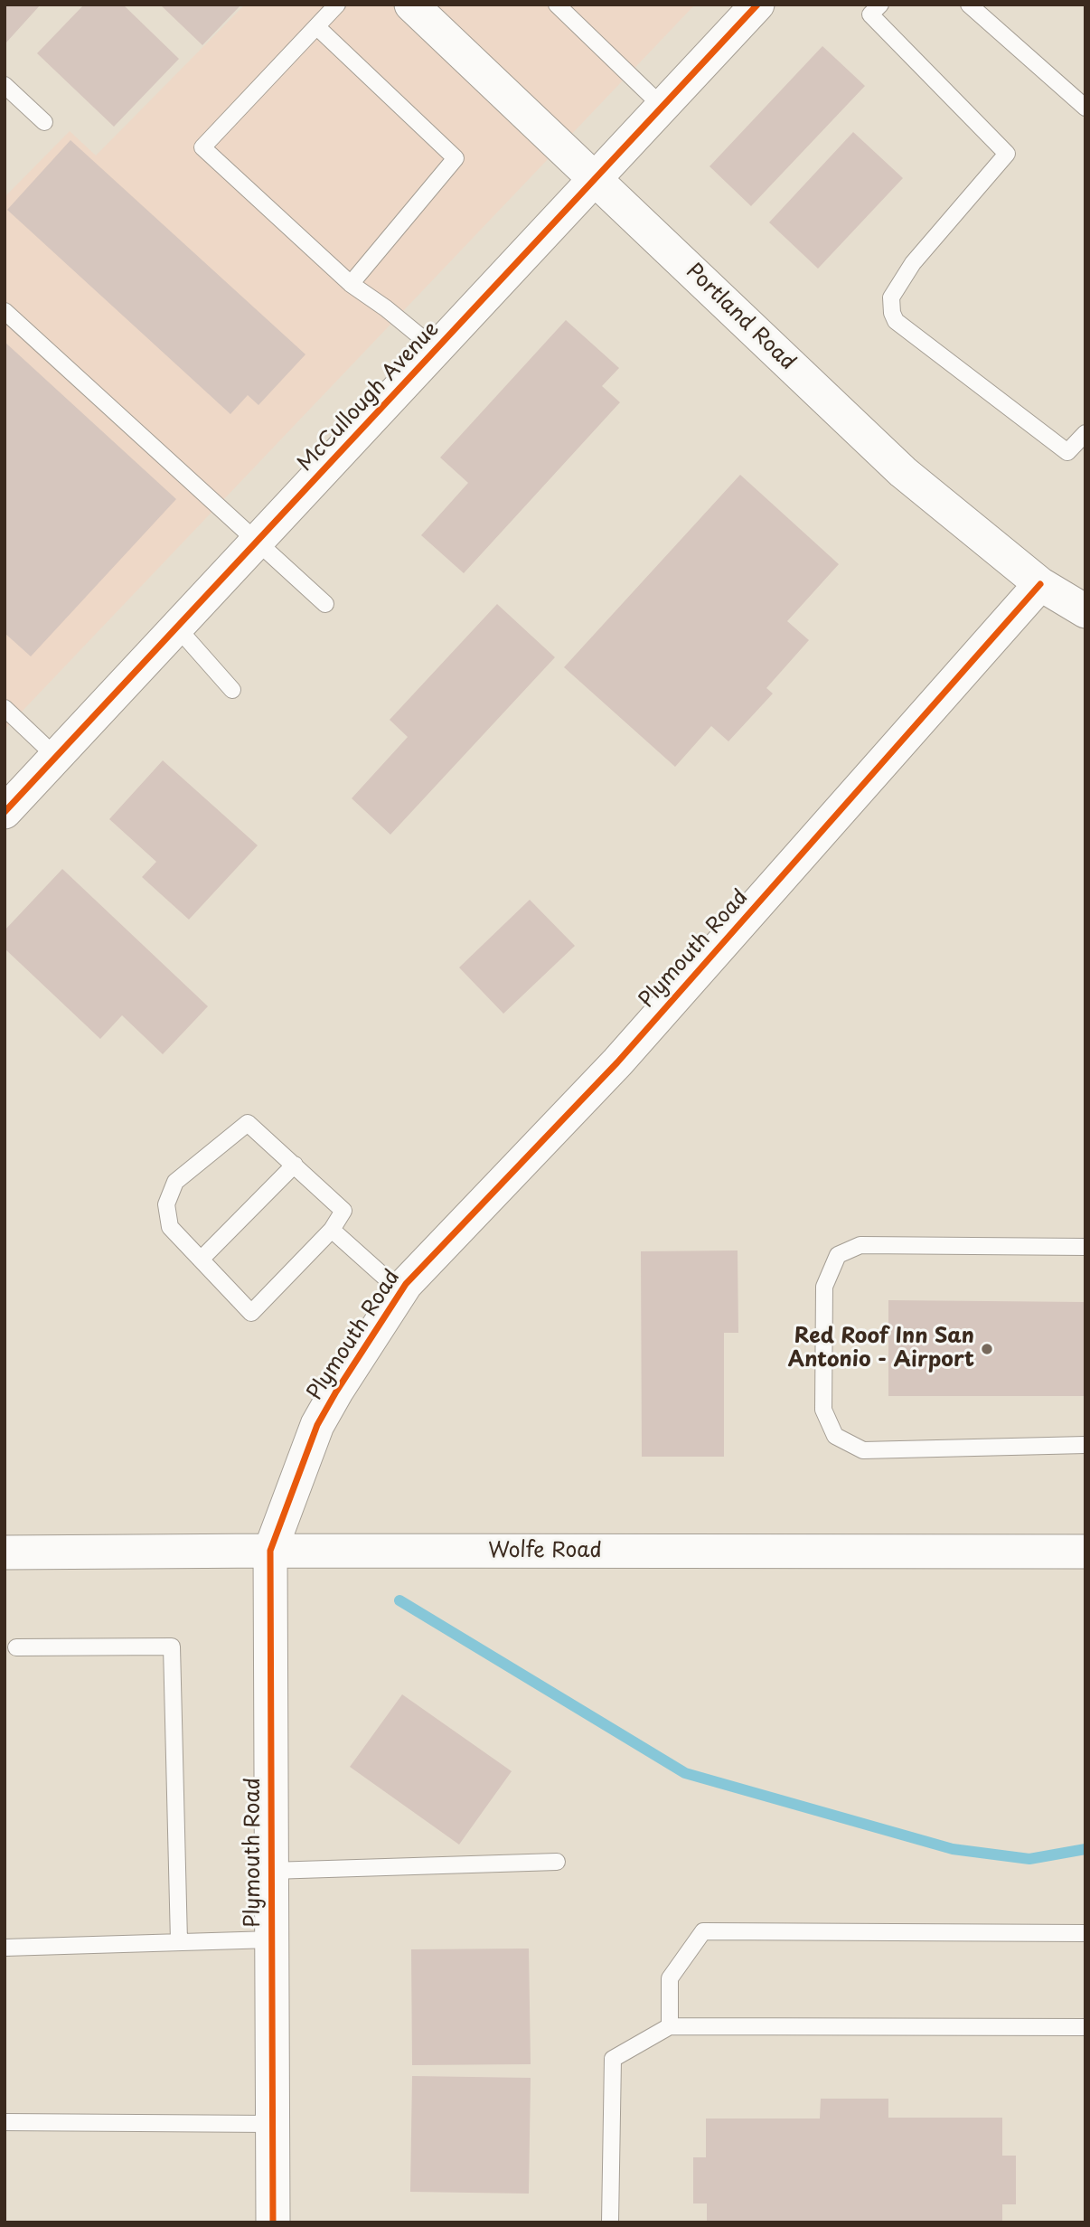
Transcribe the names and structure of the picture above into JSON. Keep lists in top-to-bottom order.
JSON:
{
  "streets": {
    "street": [
      "Portland Road",
      "McCullough Avenue",
      "Plymouth Road",
      "Wolfe Road"
    ]
  },
  "crossings": [
    ["Portland Road", "McCullough Avenue"],
    ["Portland Road", "Plymouth Road"],
    ["Plymouth Road", "Wolfe Road"]
  ],
  "places": ["Red Roof Inn San Antonio - Airport"]
}
